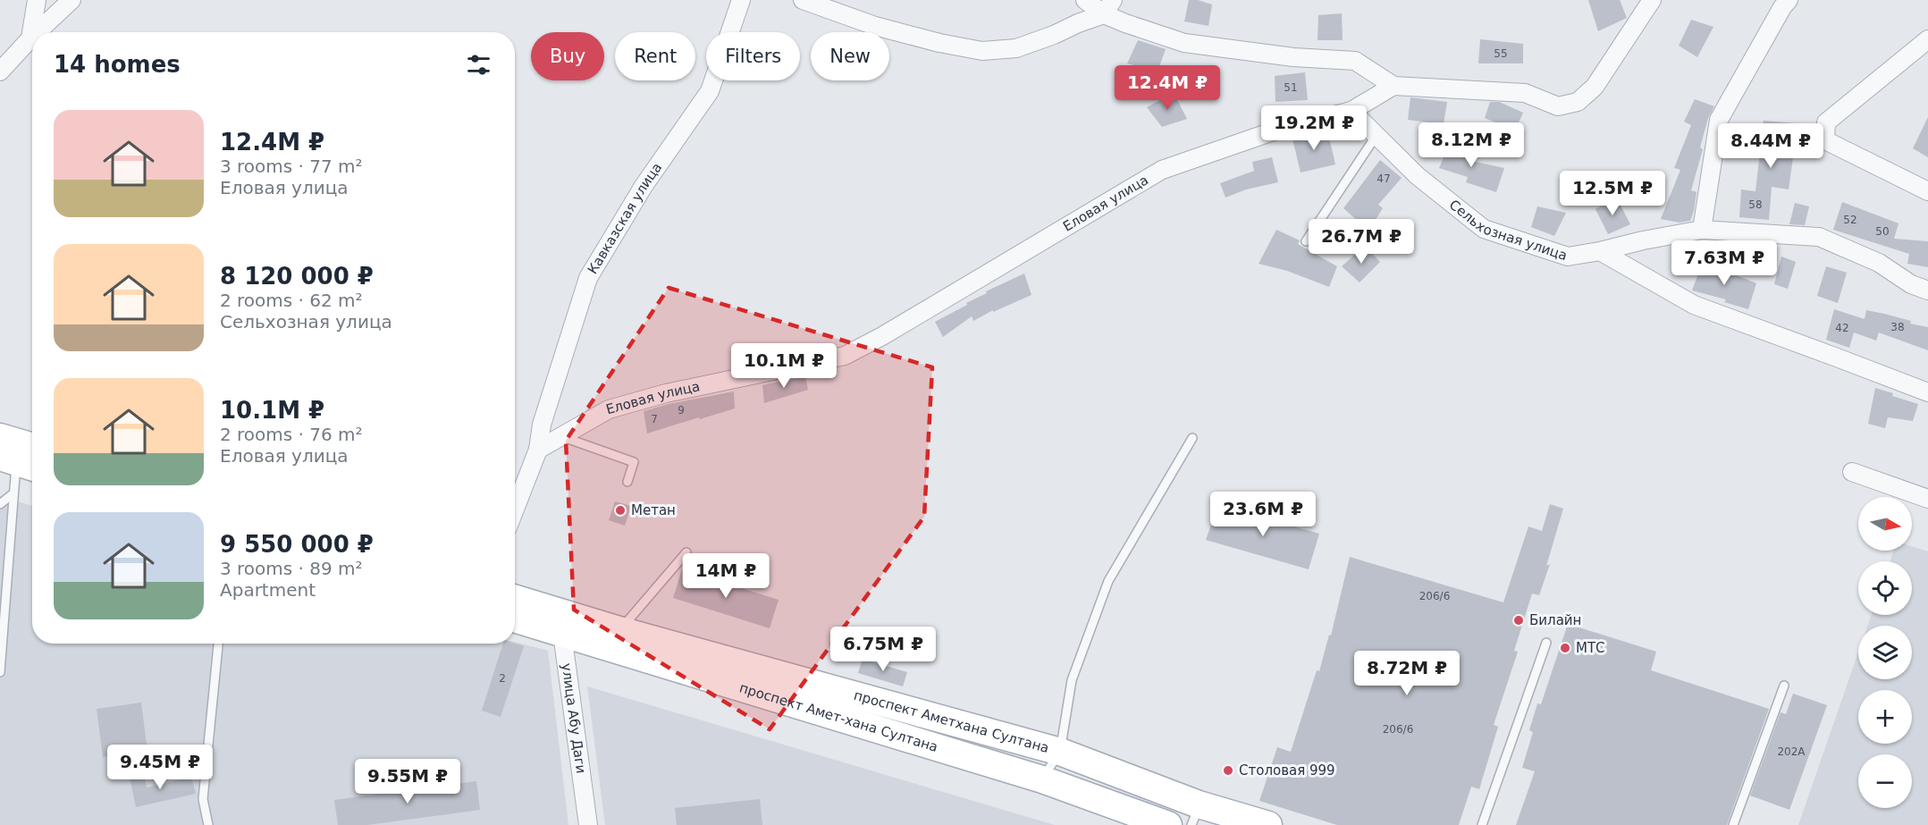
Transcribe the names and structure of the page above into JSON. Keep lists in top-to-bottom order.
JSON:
{
  "streets": {
    "main road": ["проспект Амет-хана Султана", "проспект Аметхана Султана"],
    "street": [
      "Еловая улица",
      "Кавказская улица",
      "Сельхозная улица",
      "улица Абу Даги"
    ]
  },
  "crossings": [
    ["Еловая улица", "Кавказская улица"],
    ["Еловая улица", "Сельхозная улица"],
    ["проспект Амет-хана Султана", "улица Абу Даги"],
    ["проспект Амет-хана Султана", "проспект Аметхана Султана"]
  ],
  "places": [
    "Метан",
    "Билайн",
    "МТС",
    "Столовая 999"
  ],
  "house_numbers": [
    "55",
    "51",
    "47",
    "58",
    "52",
    "50",
    "38",
    "42",
    "9",
    "7",
    "206/6",
    "2",
    "206/6",
    "202А"
  ],
  "north": "right",
  "page": {
    "chip": [
      "Buy",
      "Rent",
      "Filters",
      "New"
    ],
    "heading": "14 homes",
    "price": [
      "12.4M ₽",
      "19.2M ₽",
      "8.12M ₽",
      "8.44M ₽",
      "12.5M ₽",
      "26.7M ₽",
      "7.63M ₽",
      "10.1M ₽",
      "23.6M ₽",
      "14M ₽",
      "6.75M ₽",
      "8.72M ₽",
      "9.45M ₽",
      "9.55M ₽"
    ],
    "list": [
      {
        "name": "12.4M ₽",
        "note": "3 rooms · 77 m² · Еловая улица"
      },
      {
        "name": "8 120 000 ₽",
        "note": "2 rooms · 62 m² · Сельхозная улица"
      },
      {
        "name": "10.1M ₽",
        "note": "2 rooms · 76 m² · Еловая улица"
      },
      {
        "name": "9 550 000 ₽",
        "note": "3 rooms · 89 m² · Apartment"
      }
    ],
    "map_buttons": ["+", "−"]
  }
}
